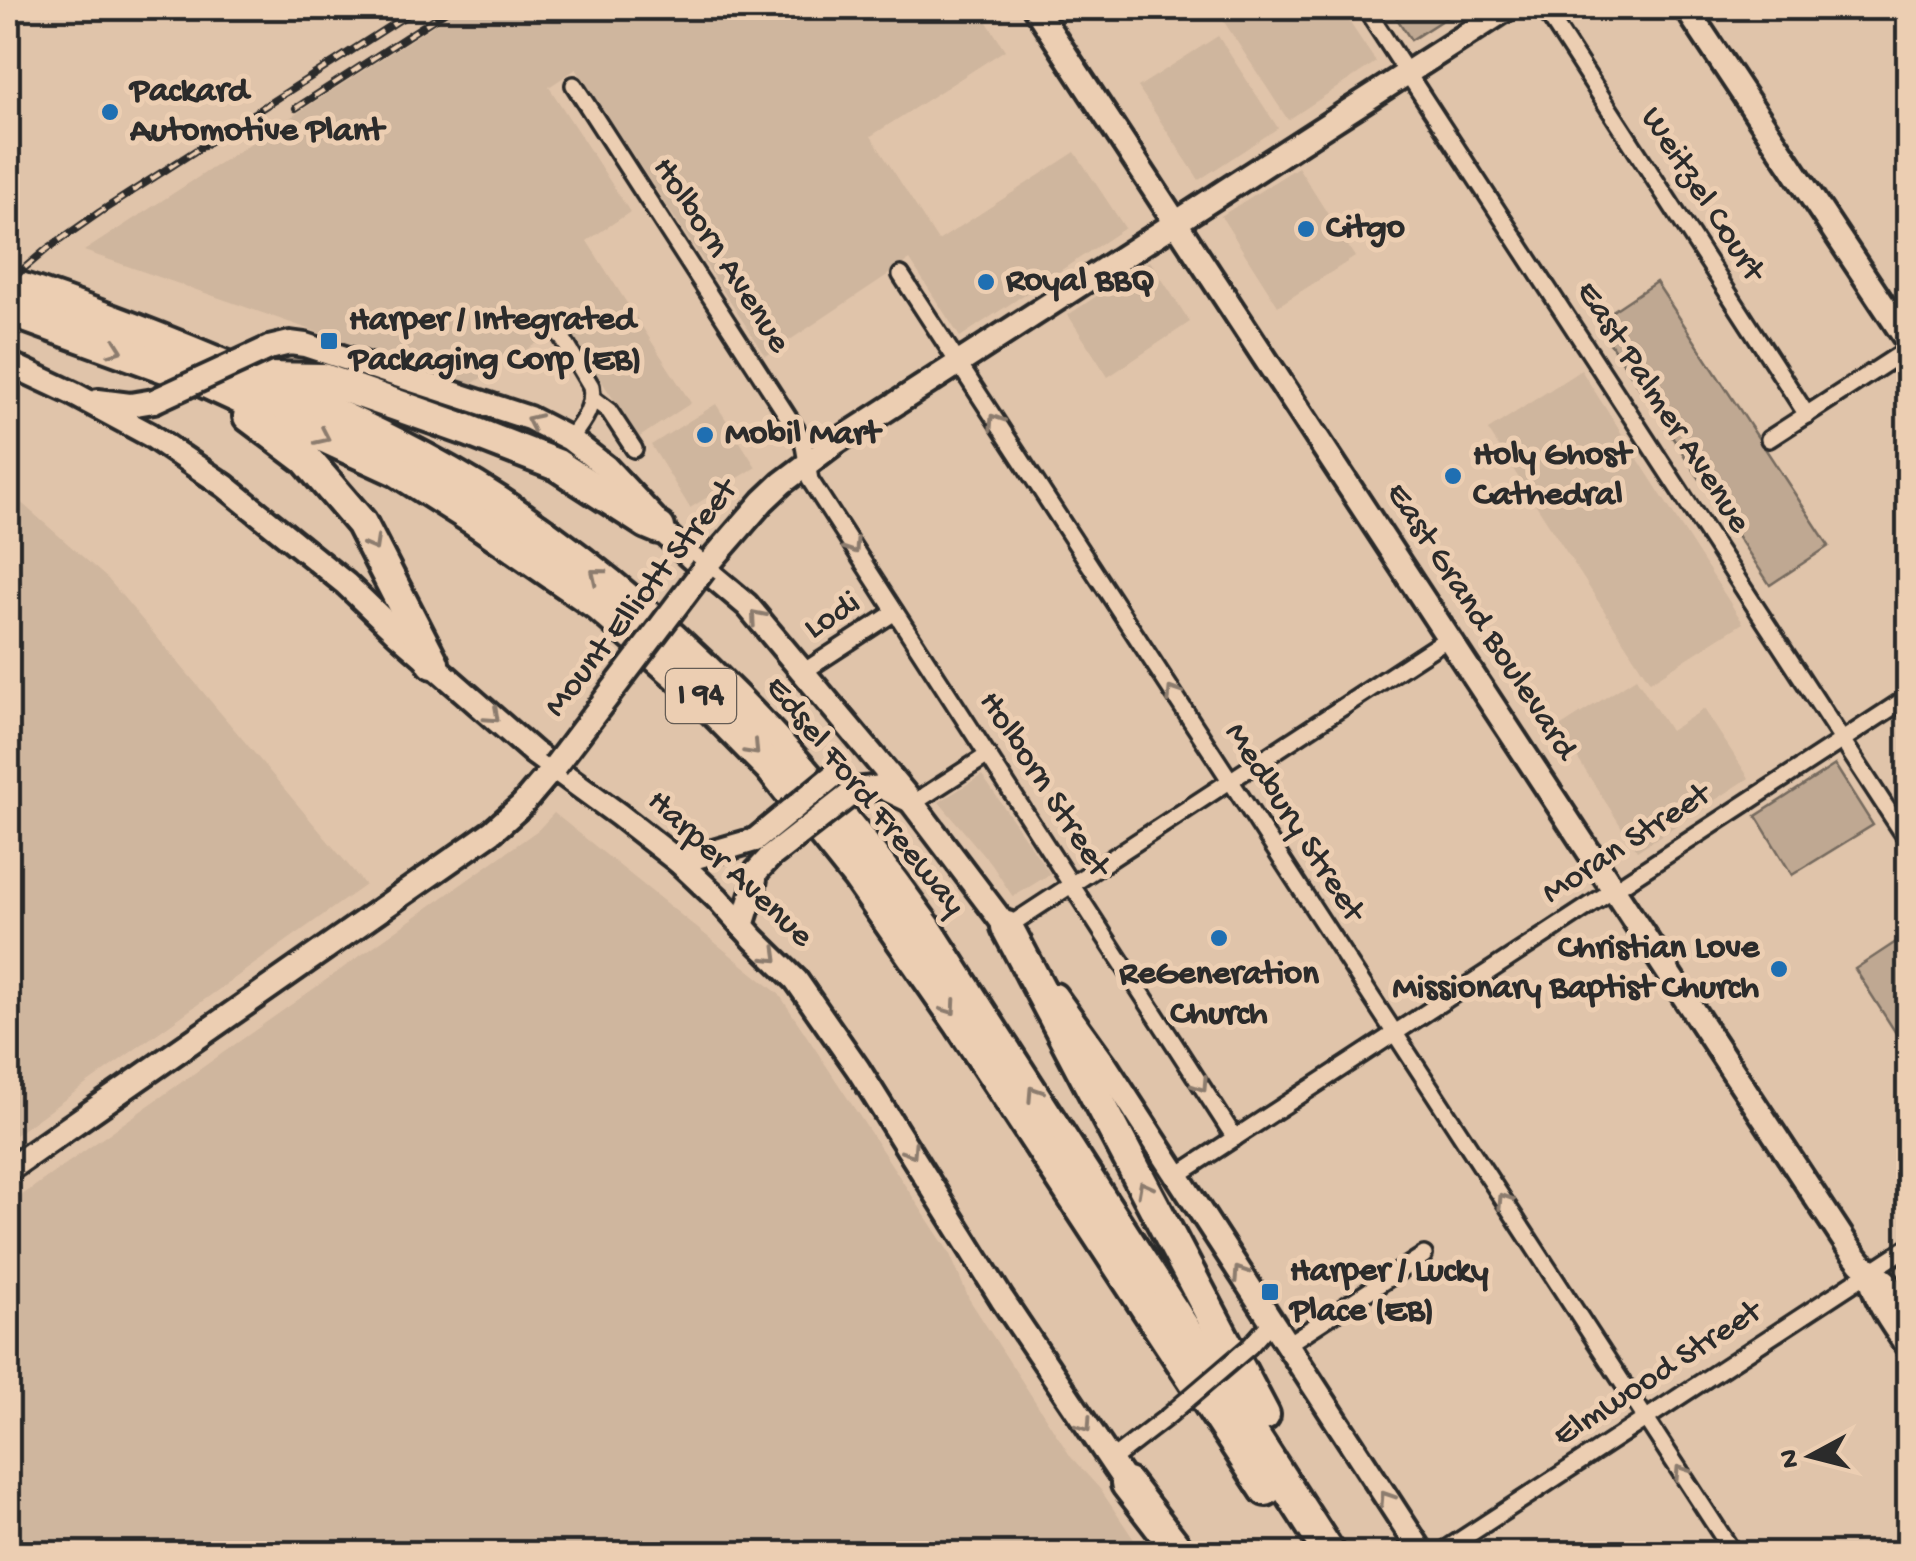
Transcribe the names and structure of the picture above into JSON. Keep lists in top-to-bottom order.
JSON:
{
  "streets": {
    "highway": ["I 94", "Edsel Ford Freeway"],
    "main road": ["Mount Elliott Street", "East Grand Boulevard", "Harper Avenue"],
    "street": [
      "Weitzel Court",
      "Holborn Avenue",
      "East Palmer Avenue",
      "Lodi",
      "Holborn Street",
      "Medbury Street",
      "Moran Street",
      "Elmwood Street"
    ]
  },
  "crossings": [
    ["Holborn Avenue", "Mount Elliott Street"],
    ["Holborn Avenue", "Holborn Street"],
    ["East Palmer Avenue", "Mount Elliott Street"],
    ["East Palmer Avenue", "Moran Street"],
    ["Mount Elliott Street", "East Grand Boulevard"],
    ["Mount Elliott Street", "Holborn Street"],
    ["Mount Elliott Street", "Medbury Street"],
    ["Mount Elliott Street", "Harper Avenue"],
    ["Lodi", "Holborn Street"],
    ["Lodi", "Harper Avenue"],
    ["East Grand Boulevard", "Moran Street"],
    ["East Grand Boulevard", "Elmwood Street"],
    ["Holborn Street", "Moran Street"],
    ["Medbury Street", "Moran Street"],
    ["Medbury Street", "Elmwood Street"]
  ],
  "one_way": ["Holborn Street", "Medbury Street"],
  "places": {
    "other": [
      "Packard Automotive Plant",
      "Citgo",
      "Royal BBQ",
      "Mobil Mart",
      "Holy Ghost Cathedral",
      "ReGeneration Church",
      "Christian Love Missionary Baptist Church"
    ],
    "transit": ["Harper / Integrated Packaging Corp (EB)", "Harper / Lucky Place (EB)"]
  },
  "north": "left"
}
